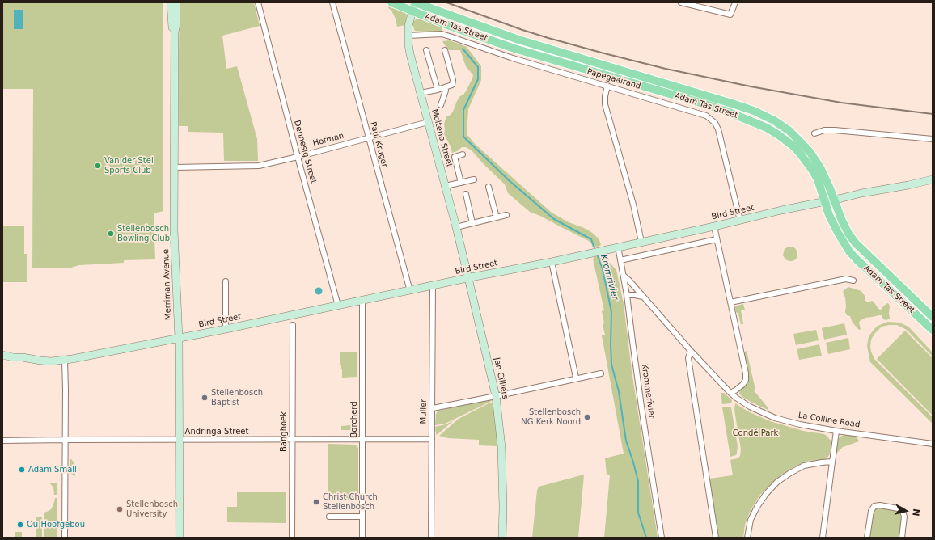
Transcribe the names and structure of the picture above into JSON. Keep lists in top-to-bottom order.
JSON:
{
  "streets": {
    "main road": ["Adam Tas Street"],
    "street": [
      "Papegaairand",
      "Molteno Street",
      "Hofman",
      "Paul Kruger",
      "Dennesig Street",
      "Bird Street",
      "Merriman Avenue",
      "Jan Cilliers",
      "Krommerivier",
      "Muller",
      "Borcherd",
      "La Colline Road",
      "Andringa Street",
      "Banghoek"
    ]
  },
  "crossings": [
    ["Adam Tas Street", "Molteno Street"],
    ["Adam Tas Street", "Bird Street"],
    ["Papegaairand", "Molteno Street"],
    ["Papegaairand", "Bird Street"],
    ["Molteno Street", "Hofman"],
    ["Molteno Street", "Bird Street"],
    ["Molteno Street", "Jan Cilliers"],
    ["Hofman", "Paul Kruger"],
    ["Hofman", "Dennesig Street"],
    ["Hofman", "Merriman Avenue"],
    ["Paul Kruger", "Bird Street"],
    ["Dennesig Street", "Bird Street"],
    ["Bird Street", "Merriman Avenue"],
    ["Bird Street", "Jan Cilliers"],
    ["Bird Street", "Krommerivier"],
    ["Bird Street", "Muller"],
    ["Bird Street", "Borcherd"],
    ["Merriman Avenue", "Andringa Street"],
    ["Krommerivier", "La Colline Road"],
    ["Muller", "Andringa Street"],
    ["Borcherd", "Andringa Street"],
    ["Andringa Street", "Banghoek"]
  ],
  "water": ["Kromrivier"],
  "parks": ["Condé Park"],
  "places": [
    "Van der Stel Sports Club",
    "Stellenbosch Bowling Club",
    "Stellenbosch Baptist",
    "Stellenbosch NG Kerk Noord",
    "Adam Small",
    "Christ Church Stellenbosch",
    "Stellenbosch University",
    "Ou Hoofgebou"
  ],
  "north": "right"
}
